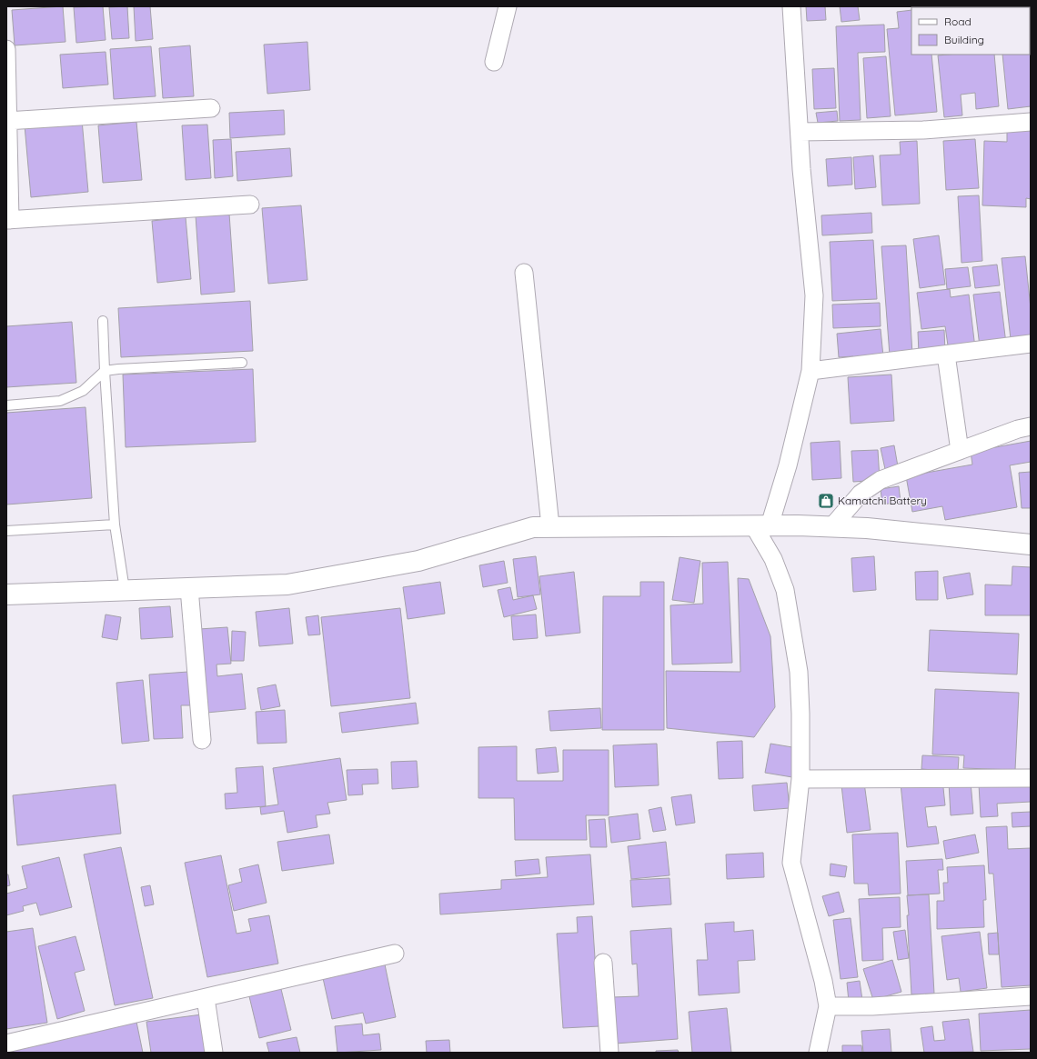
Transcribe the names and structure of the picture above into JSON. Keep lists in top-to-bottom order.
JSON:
{
  "places": {
    "shop": ["Kamatchi Battery"]
  },
  "legend": ["Road", "Building"]
}
